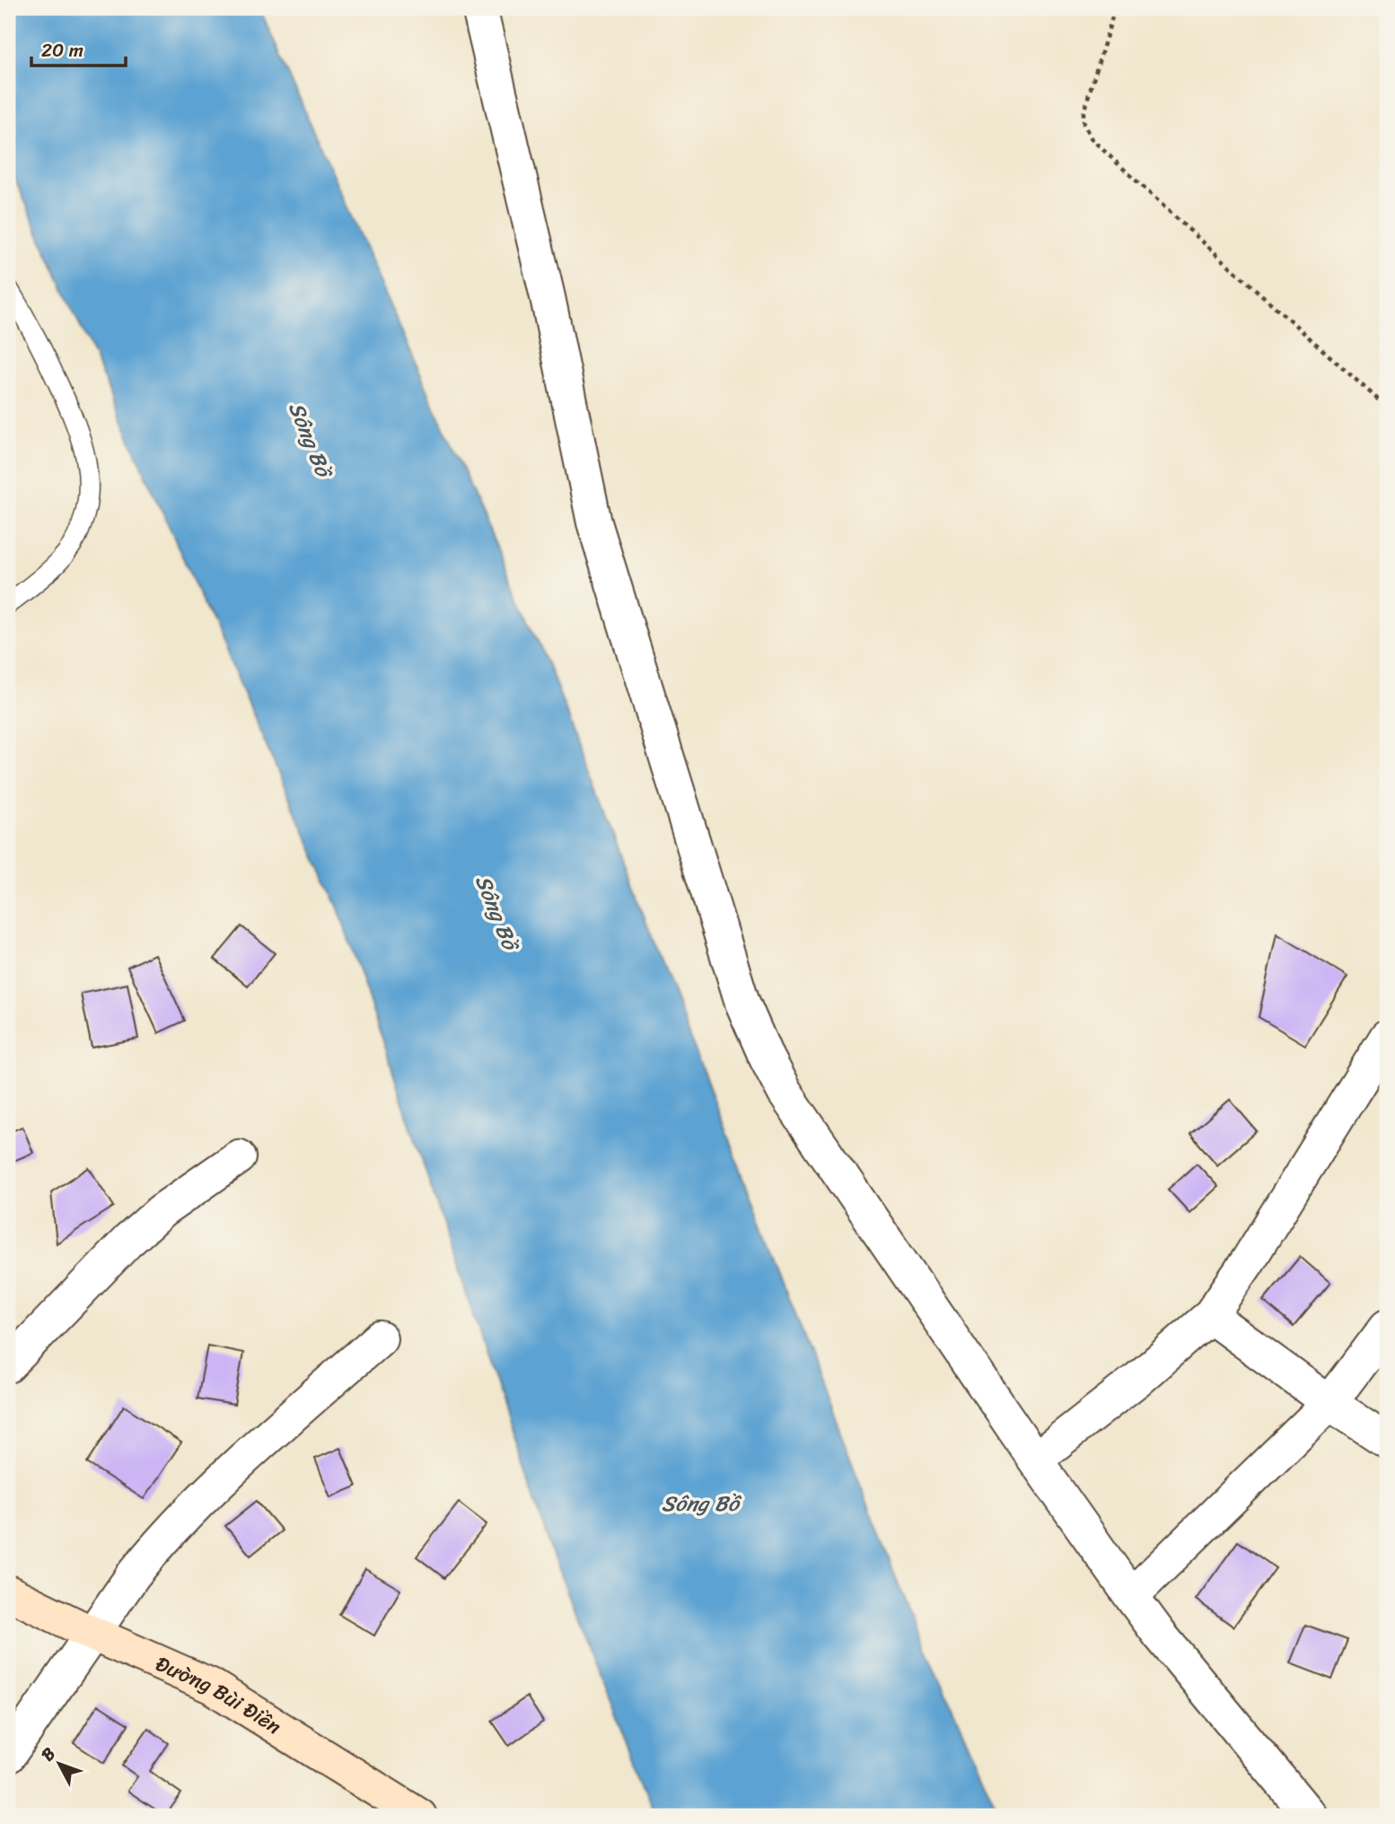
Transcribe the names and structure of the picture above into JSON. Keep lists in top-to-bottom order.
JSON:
{
  "streets": {
    "street": ["Đường Bùi Điền"]
  },
  "water": ["Sông Bồ"],
  "scale_bar": "20 m",
  "north": "top left"
}
